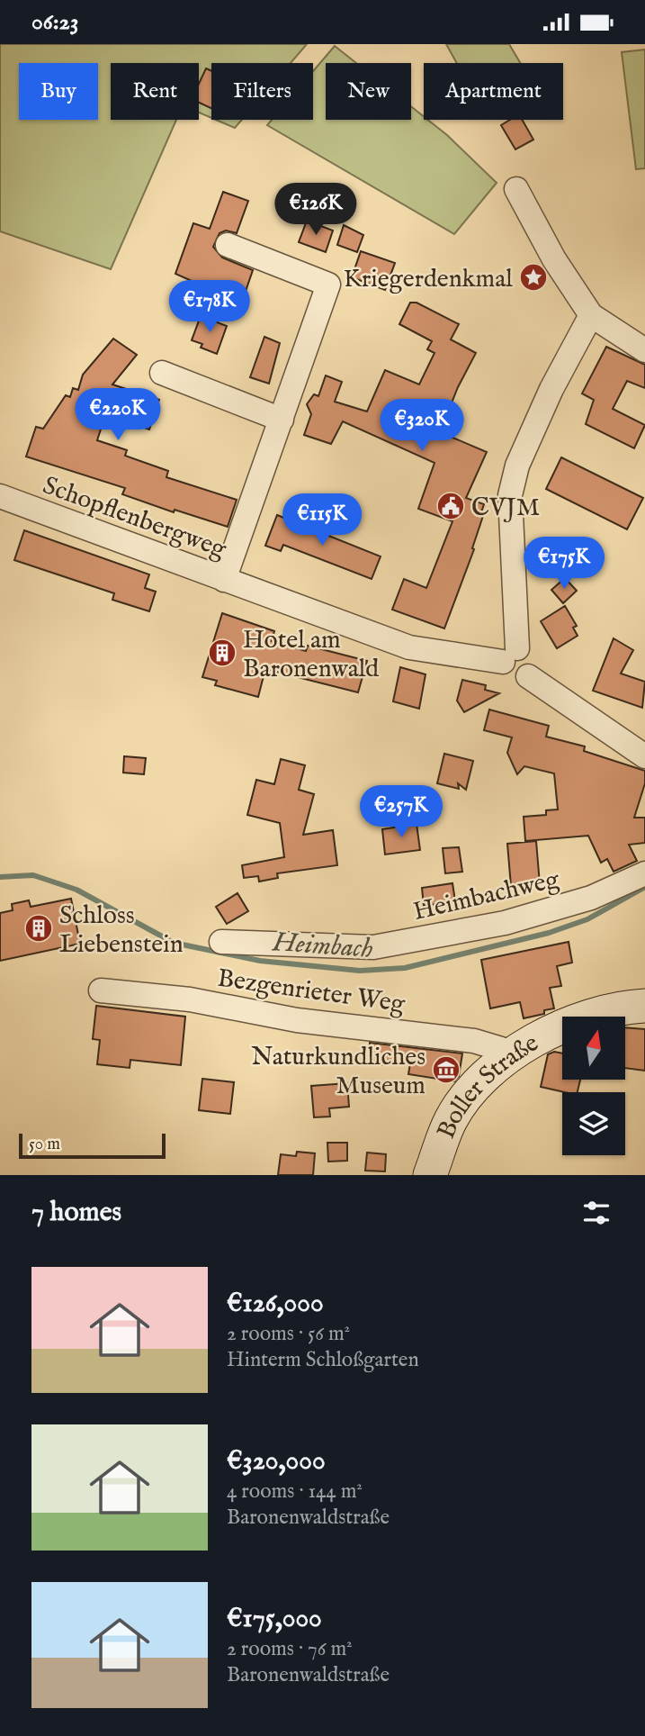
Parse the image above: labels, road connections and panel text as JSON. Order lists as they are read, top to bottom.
{
  "streets": {
    "main road": ["Boller Straße"],
    "street": ["Schopflenbergweg", "Heimbachweg", "Bezgenrieter Weg"]
  },
  "crossings": [
    ["Bezgenrieter Weg", "Boller Straße"]
  ],
  "water": ["Heimbach"],
  "places": {
    "place": ["Kriegerdenkmal"],
    "public building": ["CVJM"],
    "building": ["Hotel am Baronenwald", "Schloss Liebenstein"],
    "museum": ["Naturkundliches Museum"]
  },
  "scale_bar": "50 m",
  "north": "top",
  "page": {
    "status": "06:23",
    "chip": [
      "Buy",
      "Rent",
      "Filters",
      "New",
      "Apartment"
    ],
    "price": [
      "€126K",
      "€178K",
      "€220K",
      "€320K",
      "€115K",
      "€175K",
      "€257K"
    ],
    "scale": "50 m",
    "heading": "7 homes",
    "list": [
      {
        "name": "€126,000",
        "note": "2 rooms · 56 m² · Hinterm Schloßgarten"
      },
      {
        "name": "€320,000",
        "note": "4 rooms · 144 m² · Baronenwaldstraße"
      },
      {
        "name": "€175,000",
        "note": "2 rooms · 76 m² · Baronenwaldstraße"
      }
    ]
  }
}
